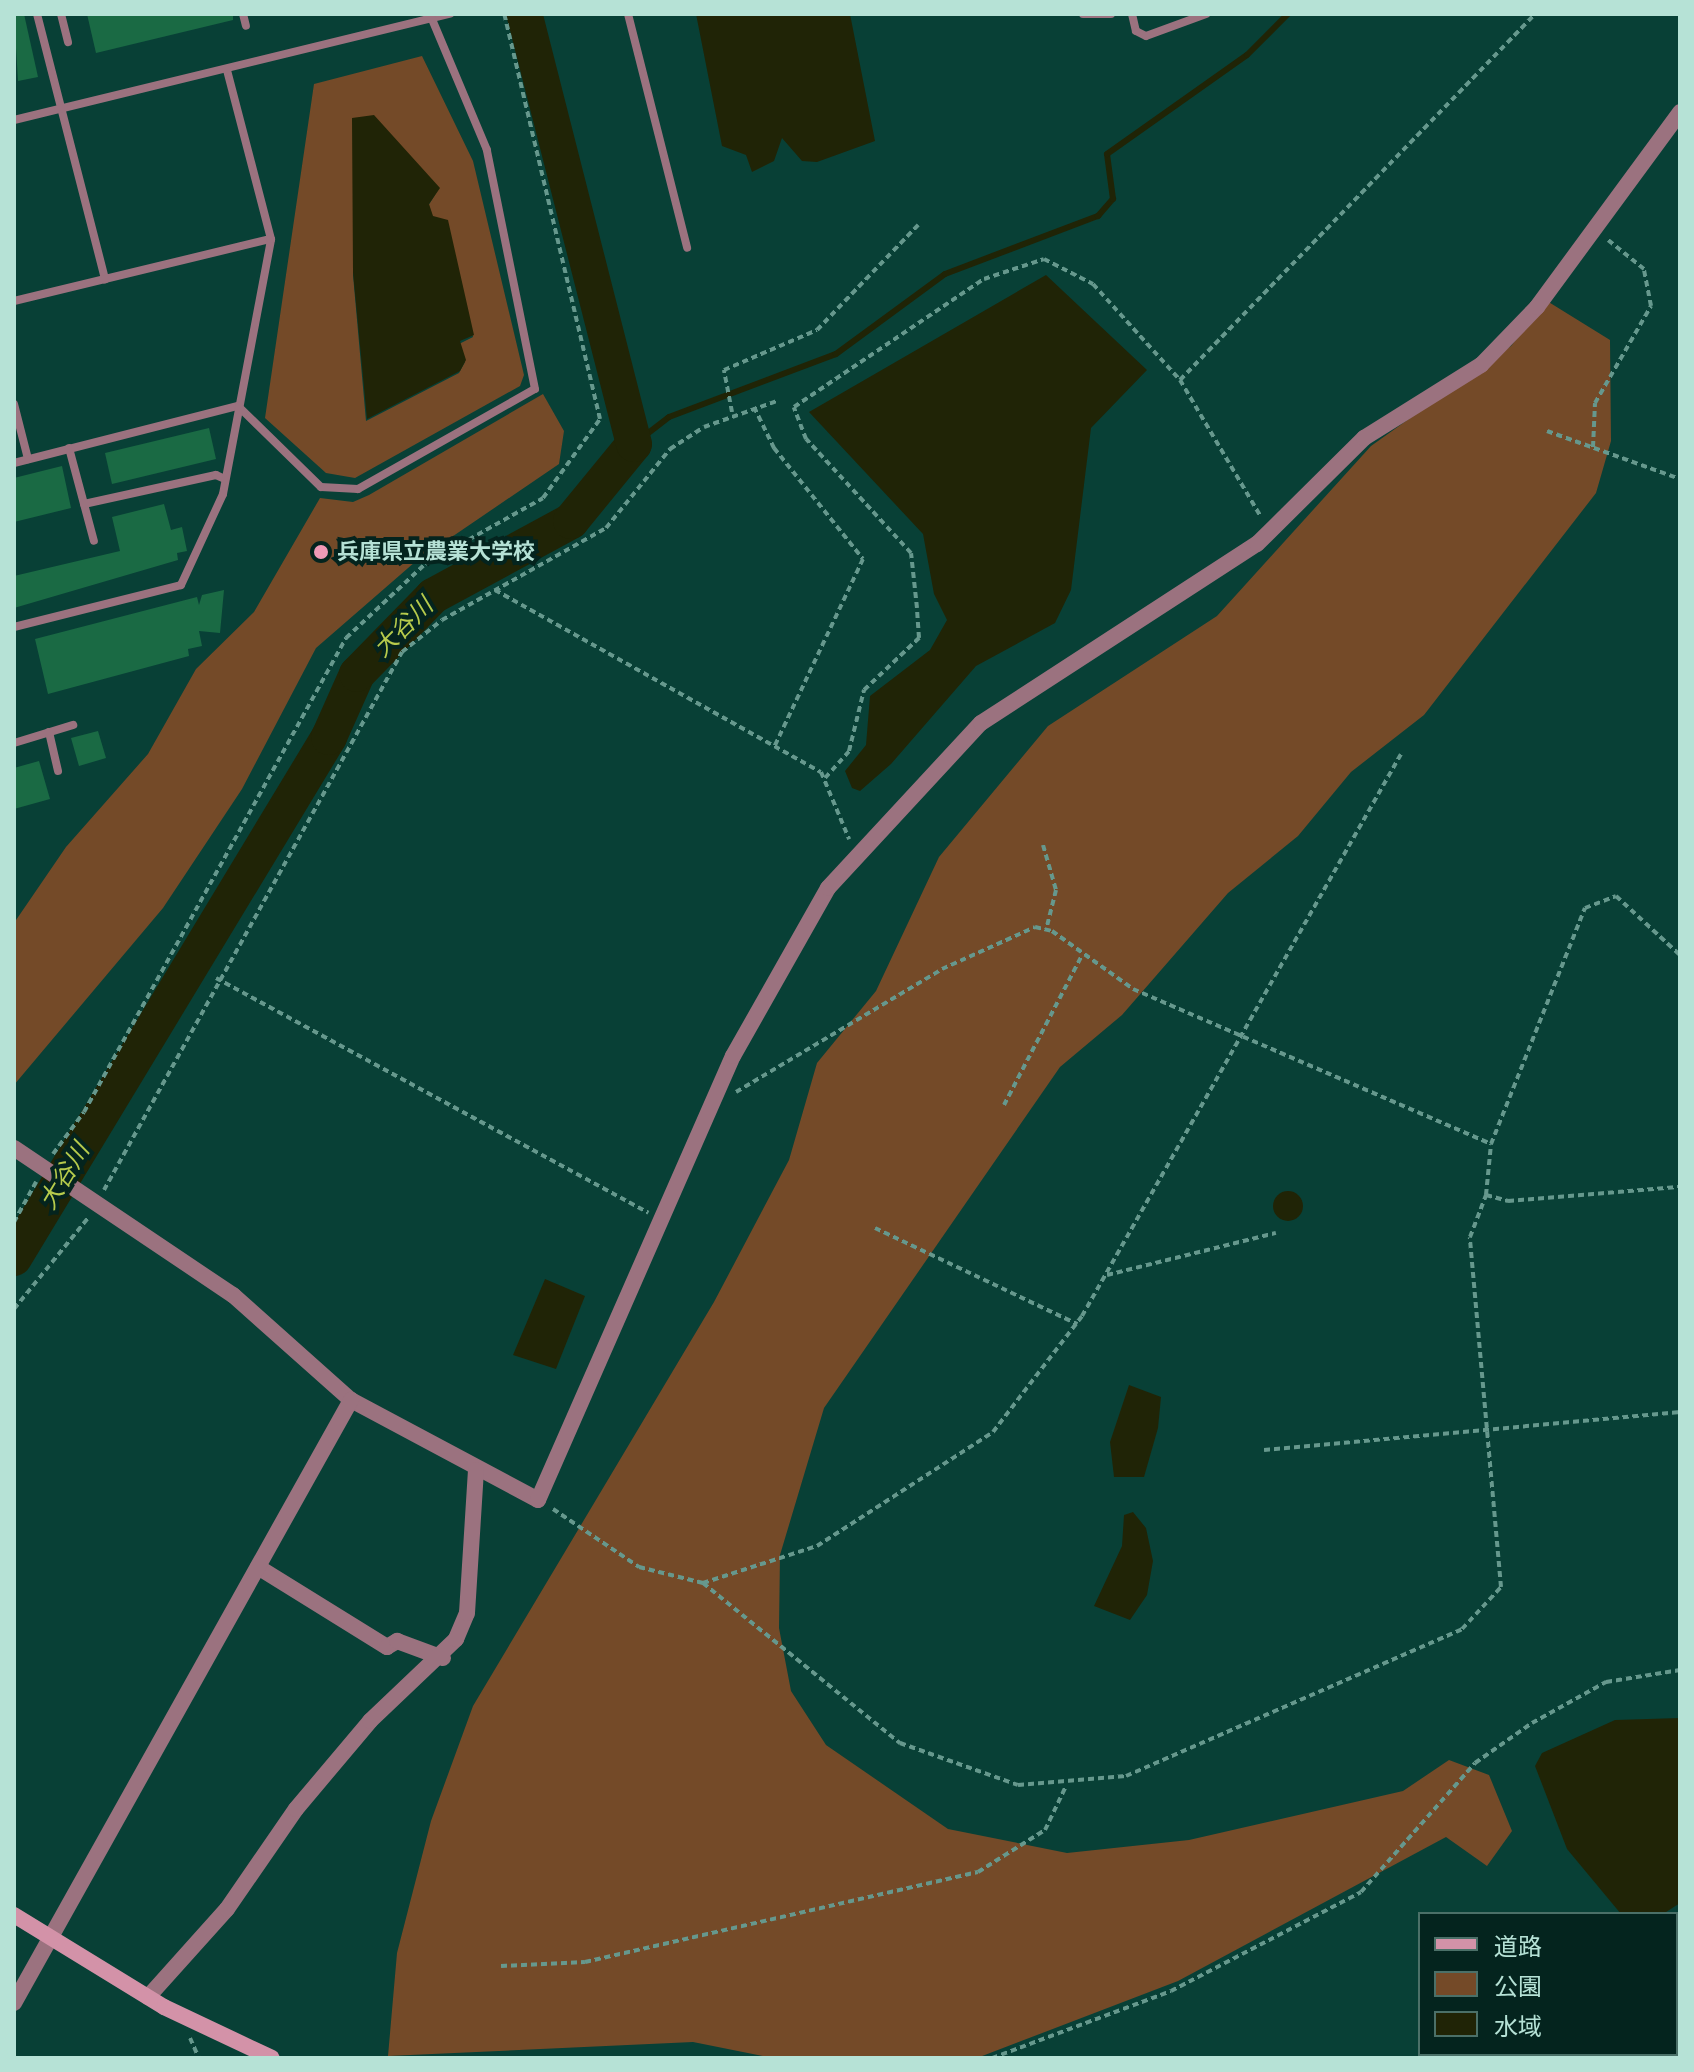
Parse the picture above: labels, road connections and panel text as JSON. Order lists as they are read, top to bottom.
{
  "water": ["大谷川"],
  "places": ["兵庫県立農業大学校"],
  "legend": ["道路", "公園", "水域"]
}
